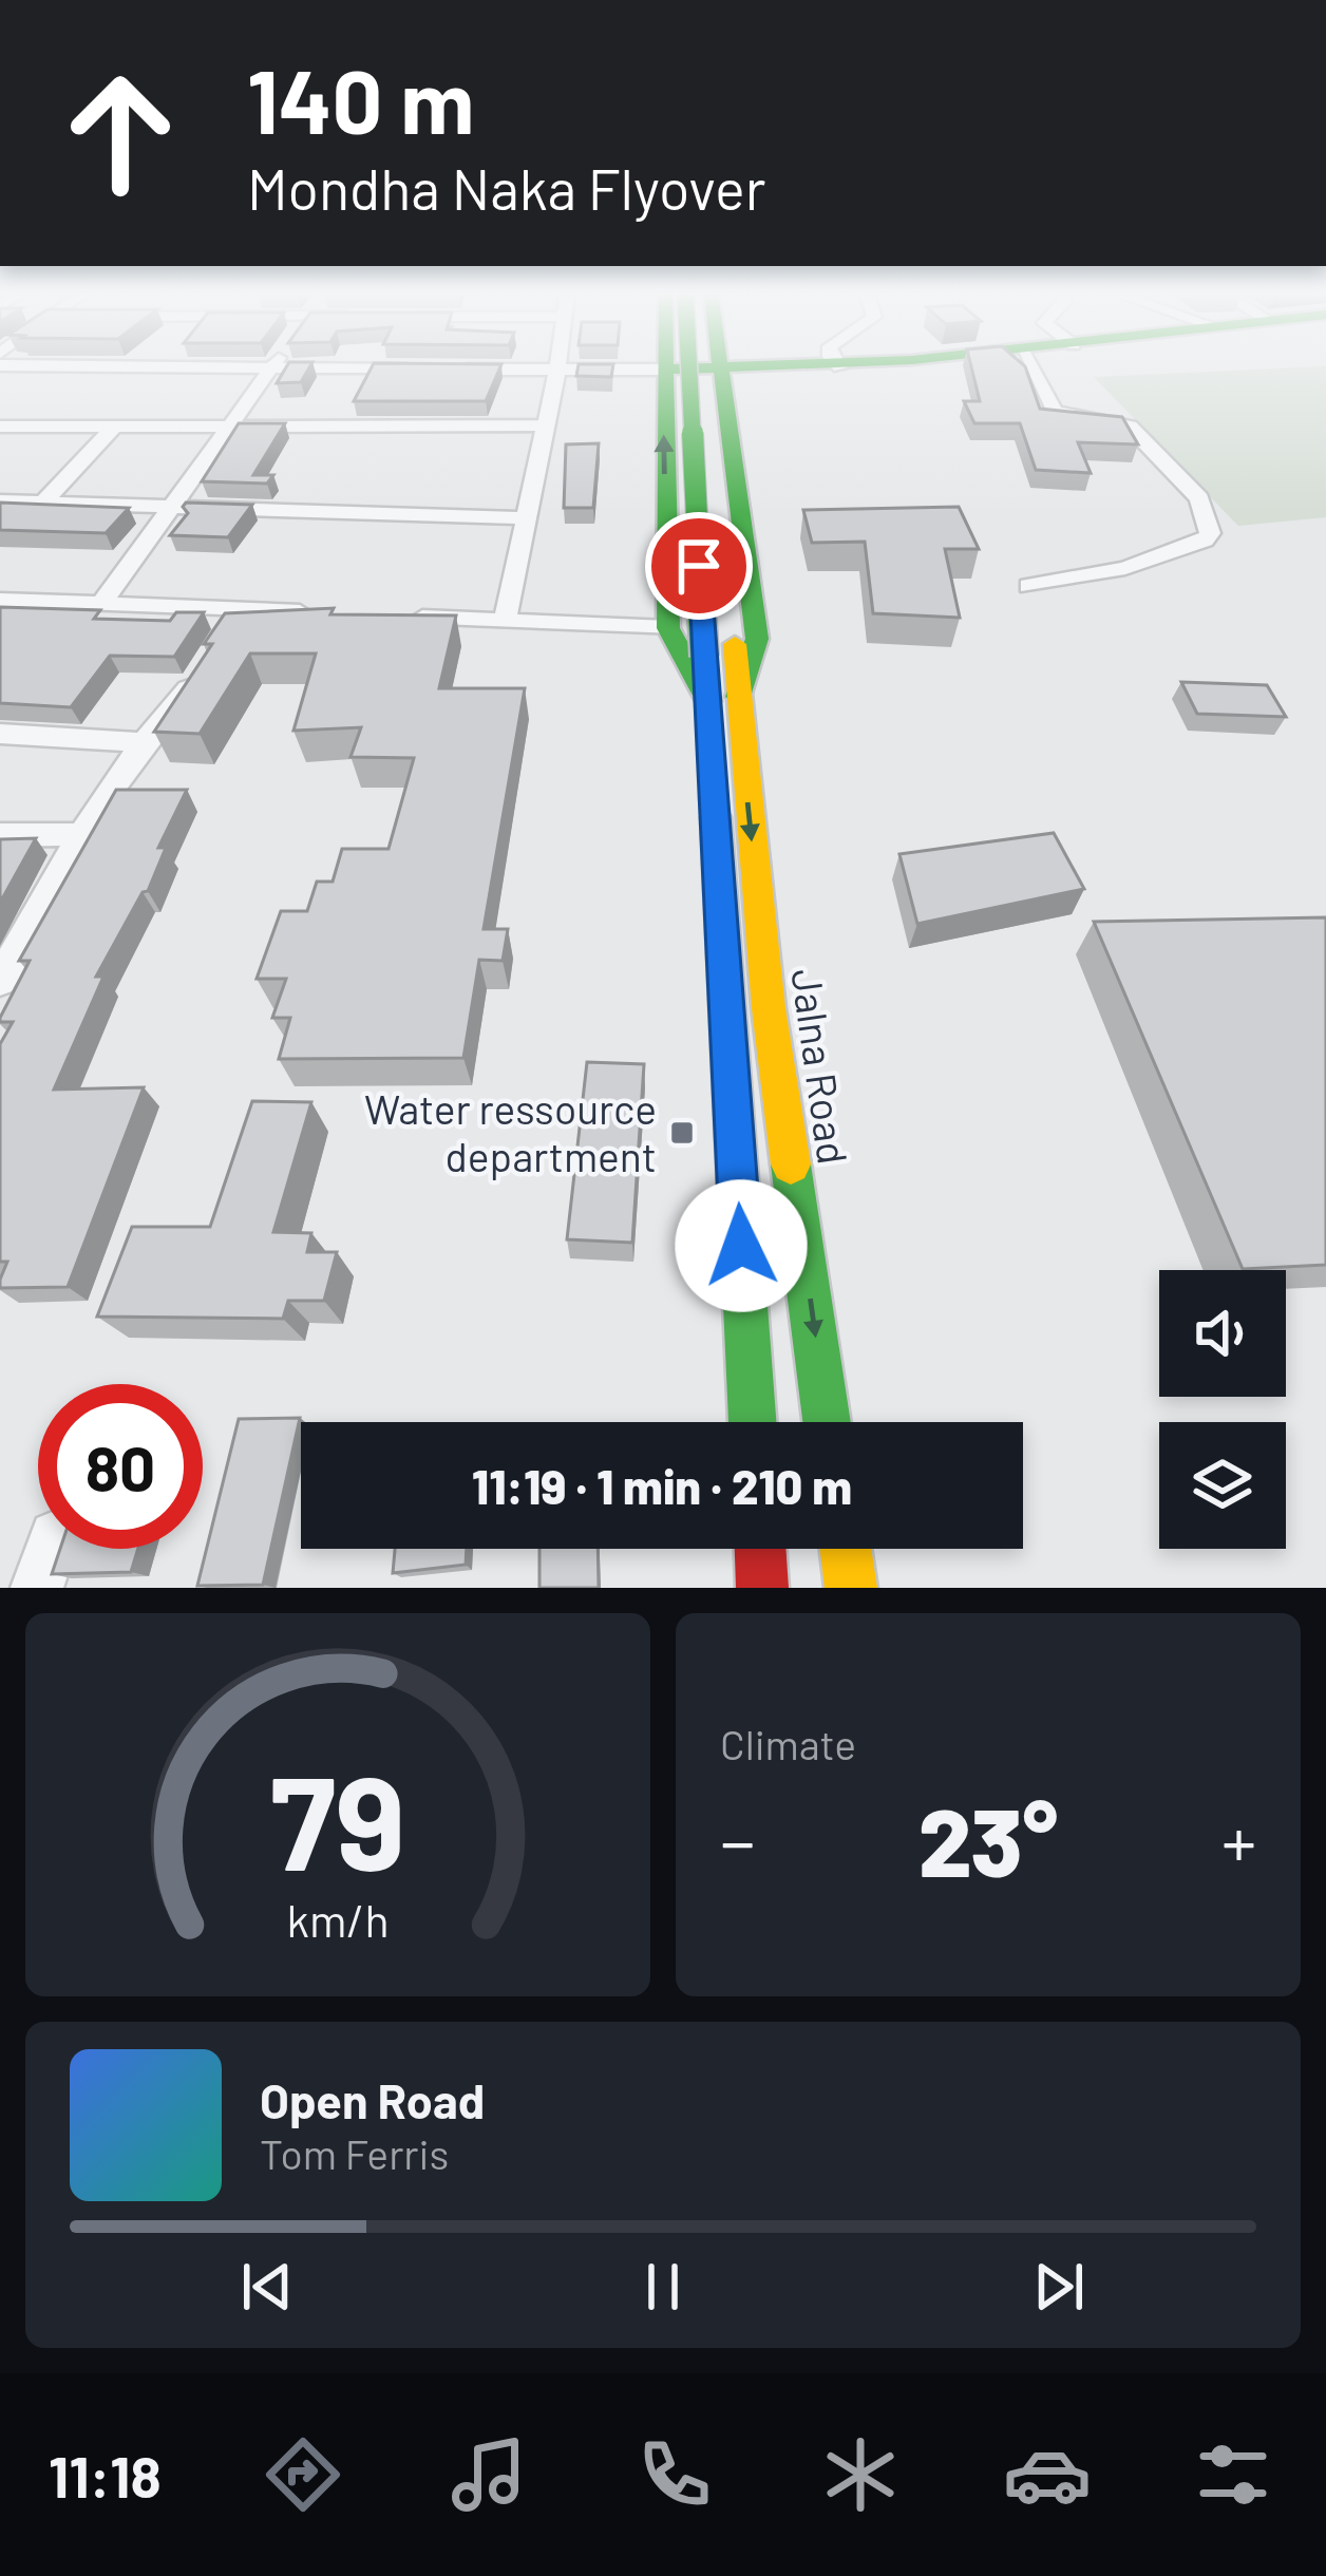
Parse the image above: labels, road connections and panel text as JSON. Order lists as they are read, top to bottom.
{
  "streets": {
    "main road": ["Jalna Road"]
  },
  "places": {
    "transit": ["Water ressource department"]
  },
  "page": {
    "turn": ["140 m", "Mondha Naka Flyover"],
    "limit": "80",
    "trip": "11:19 · 1 min · 210 m",
    "tile": "Climate",
    "heat": ["−", "23°", "+"],
    "song": ["Open Road", "Tom Ferris"],
    "tabs": "11:18",
    "gauge": ["79", "km/h"]
  }
}
